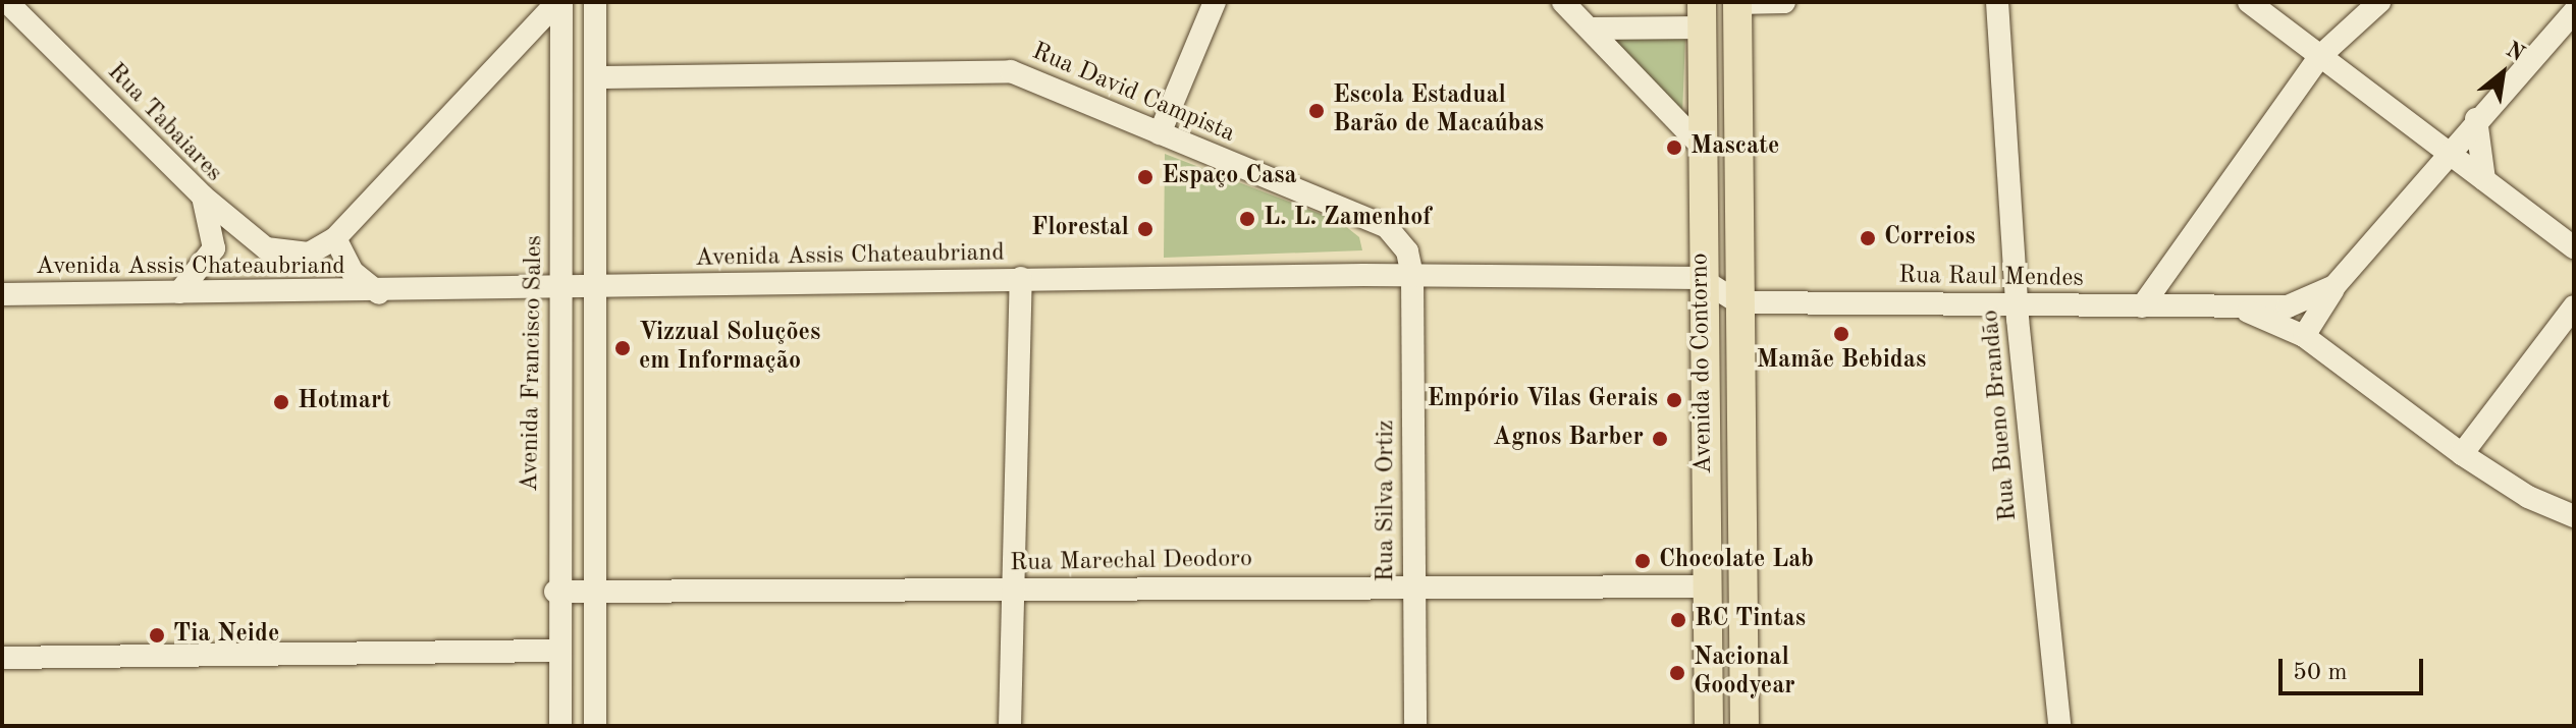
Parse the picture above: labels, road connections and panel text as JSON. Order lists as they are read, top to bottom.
{
  "streets": {
    "main road": ["Avenida do Contorno"],
    "street": [
      "Rua David Campista",
      "Rua Tabaiares",
      "Avenida Assis Chateaubriand",
      "Rua Raul Mendes",
      "Avenida Francisco Sales",
      "Rua Bueno Brandão",
      "Rua Silva Ortiz",
      "Rua Marechal Deodoro"
    ]
  },
  "crossings": [
    ["Rua David Campista", "Avenida Assis Chateaubriand"],
    ["Rua David Campista", "Rua Silva Ortiz"],
    ["Rua Tabaiares", "Avenida Assis Chateaubriand"],
    ["Avenida Assis Chateaubriand", "Avenida Francisco Sales"],
    ["Avenida Assis Chateaubriand", "Avenida do Contorno"],
    ["Avenida Assis Chateaubriand", "Rua Silva Ortiz"],
    ["Rua Raul Mendes", "Avenida do Contorno"],
    ["Rua Raul Mendes", "Rua Bueno Brandão"],
    ["Avenida Francisco Sales", "Rua Marechal Deodoro"],
    ["Avenida do Contorno", "Rua Marechal Deodoro"],
    ["Rua Silva Ortiz", "Rua Marechal Deodoro"]
  ],
  "places": [
    "Escola Estadual Barão de Macaúbas",
    "Mascate",
    "Espaço Casa",
    "L. L. Zamenhof",
    "Florestal",
    "Correios",
    "Mamãe Bebidas",
    "Vizzual Soluções em Informação",
    "Empório Vilas Gerais",
    "Hotmart",
    "Agnos Barber",
    "Chocolate Lab",
    "RC Tintas",
    "Tia Neide",
    "Nacional Goodyear"
  ],
  "scale_bar": "50 m",
  "north": "top right"
}
